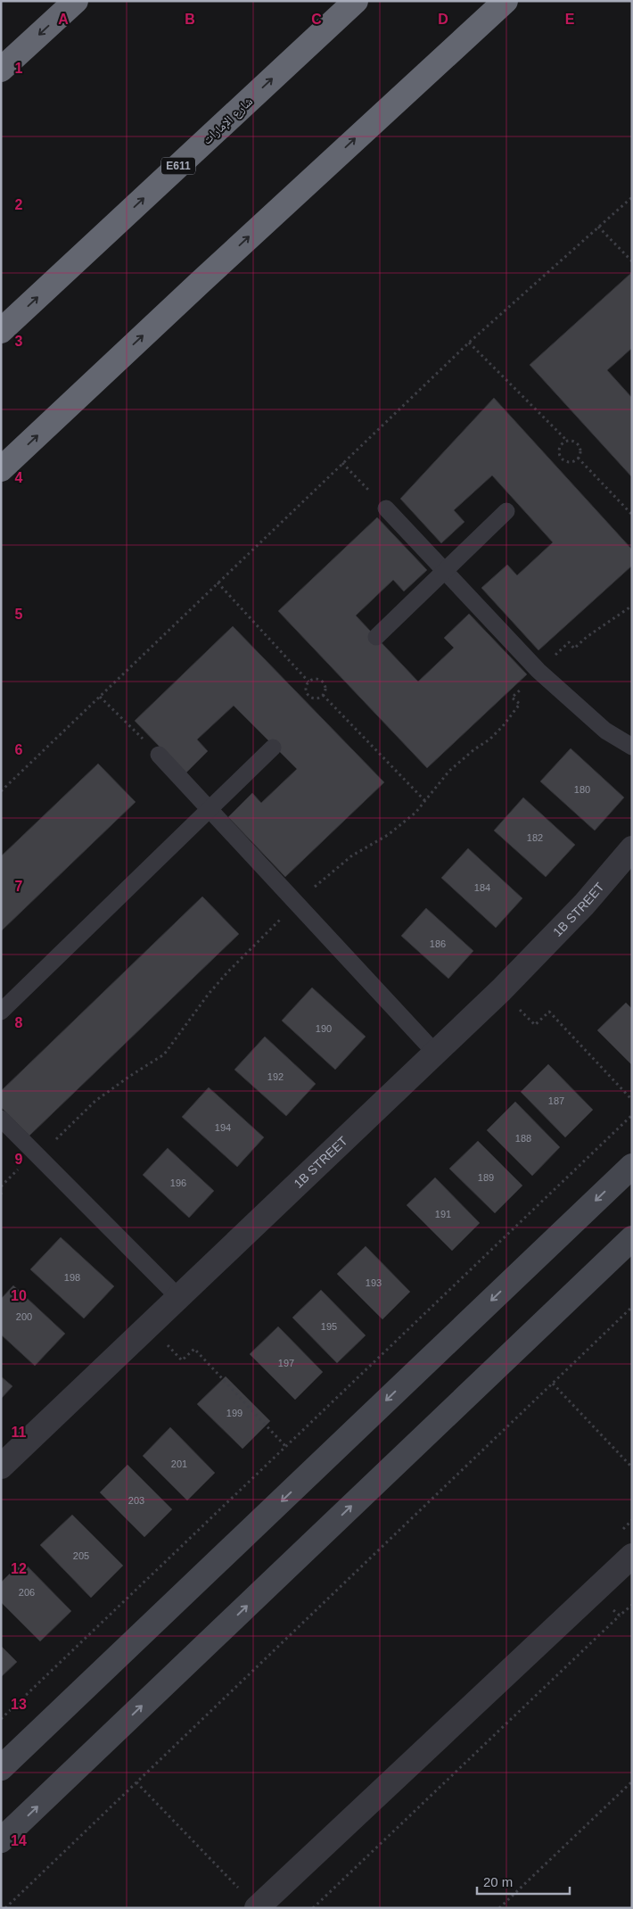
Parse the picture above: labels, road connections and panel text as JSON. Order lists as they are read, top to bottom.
{
  "streets": {
    "highway": ["شارع الإمارات", "E611"],
    "street": ["1B STREET"]
  },
  "house_numbers": [
    "180",
    "182",
    "184",
    "186",
    "190",
    "192",
    "187",
    "194",
    "188",
    "189",
    "196",
    "191",
    "198",
    "193",
    "200",
    "195",
    "197",
    "199",
    "201",
    "203",
    "205",
    "206"
  ],
  "scale_bar": "20 m",
  "grid": {
    "columns": [
      "A",
      "B",
      "C",
      "D",
      "E"
    ],
    "rows": [
      "1",
      "2",
      "3",
      "4",
      "5",
      "6",
      "7",
      "8",
      "9",
      "10",
      "11",
      "12",
      "13",
      "14"
    ]
  }
}
